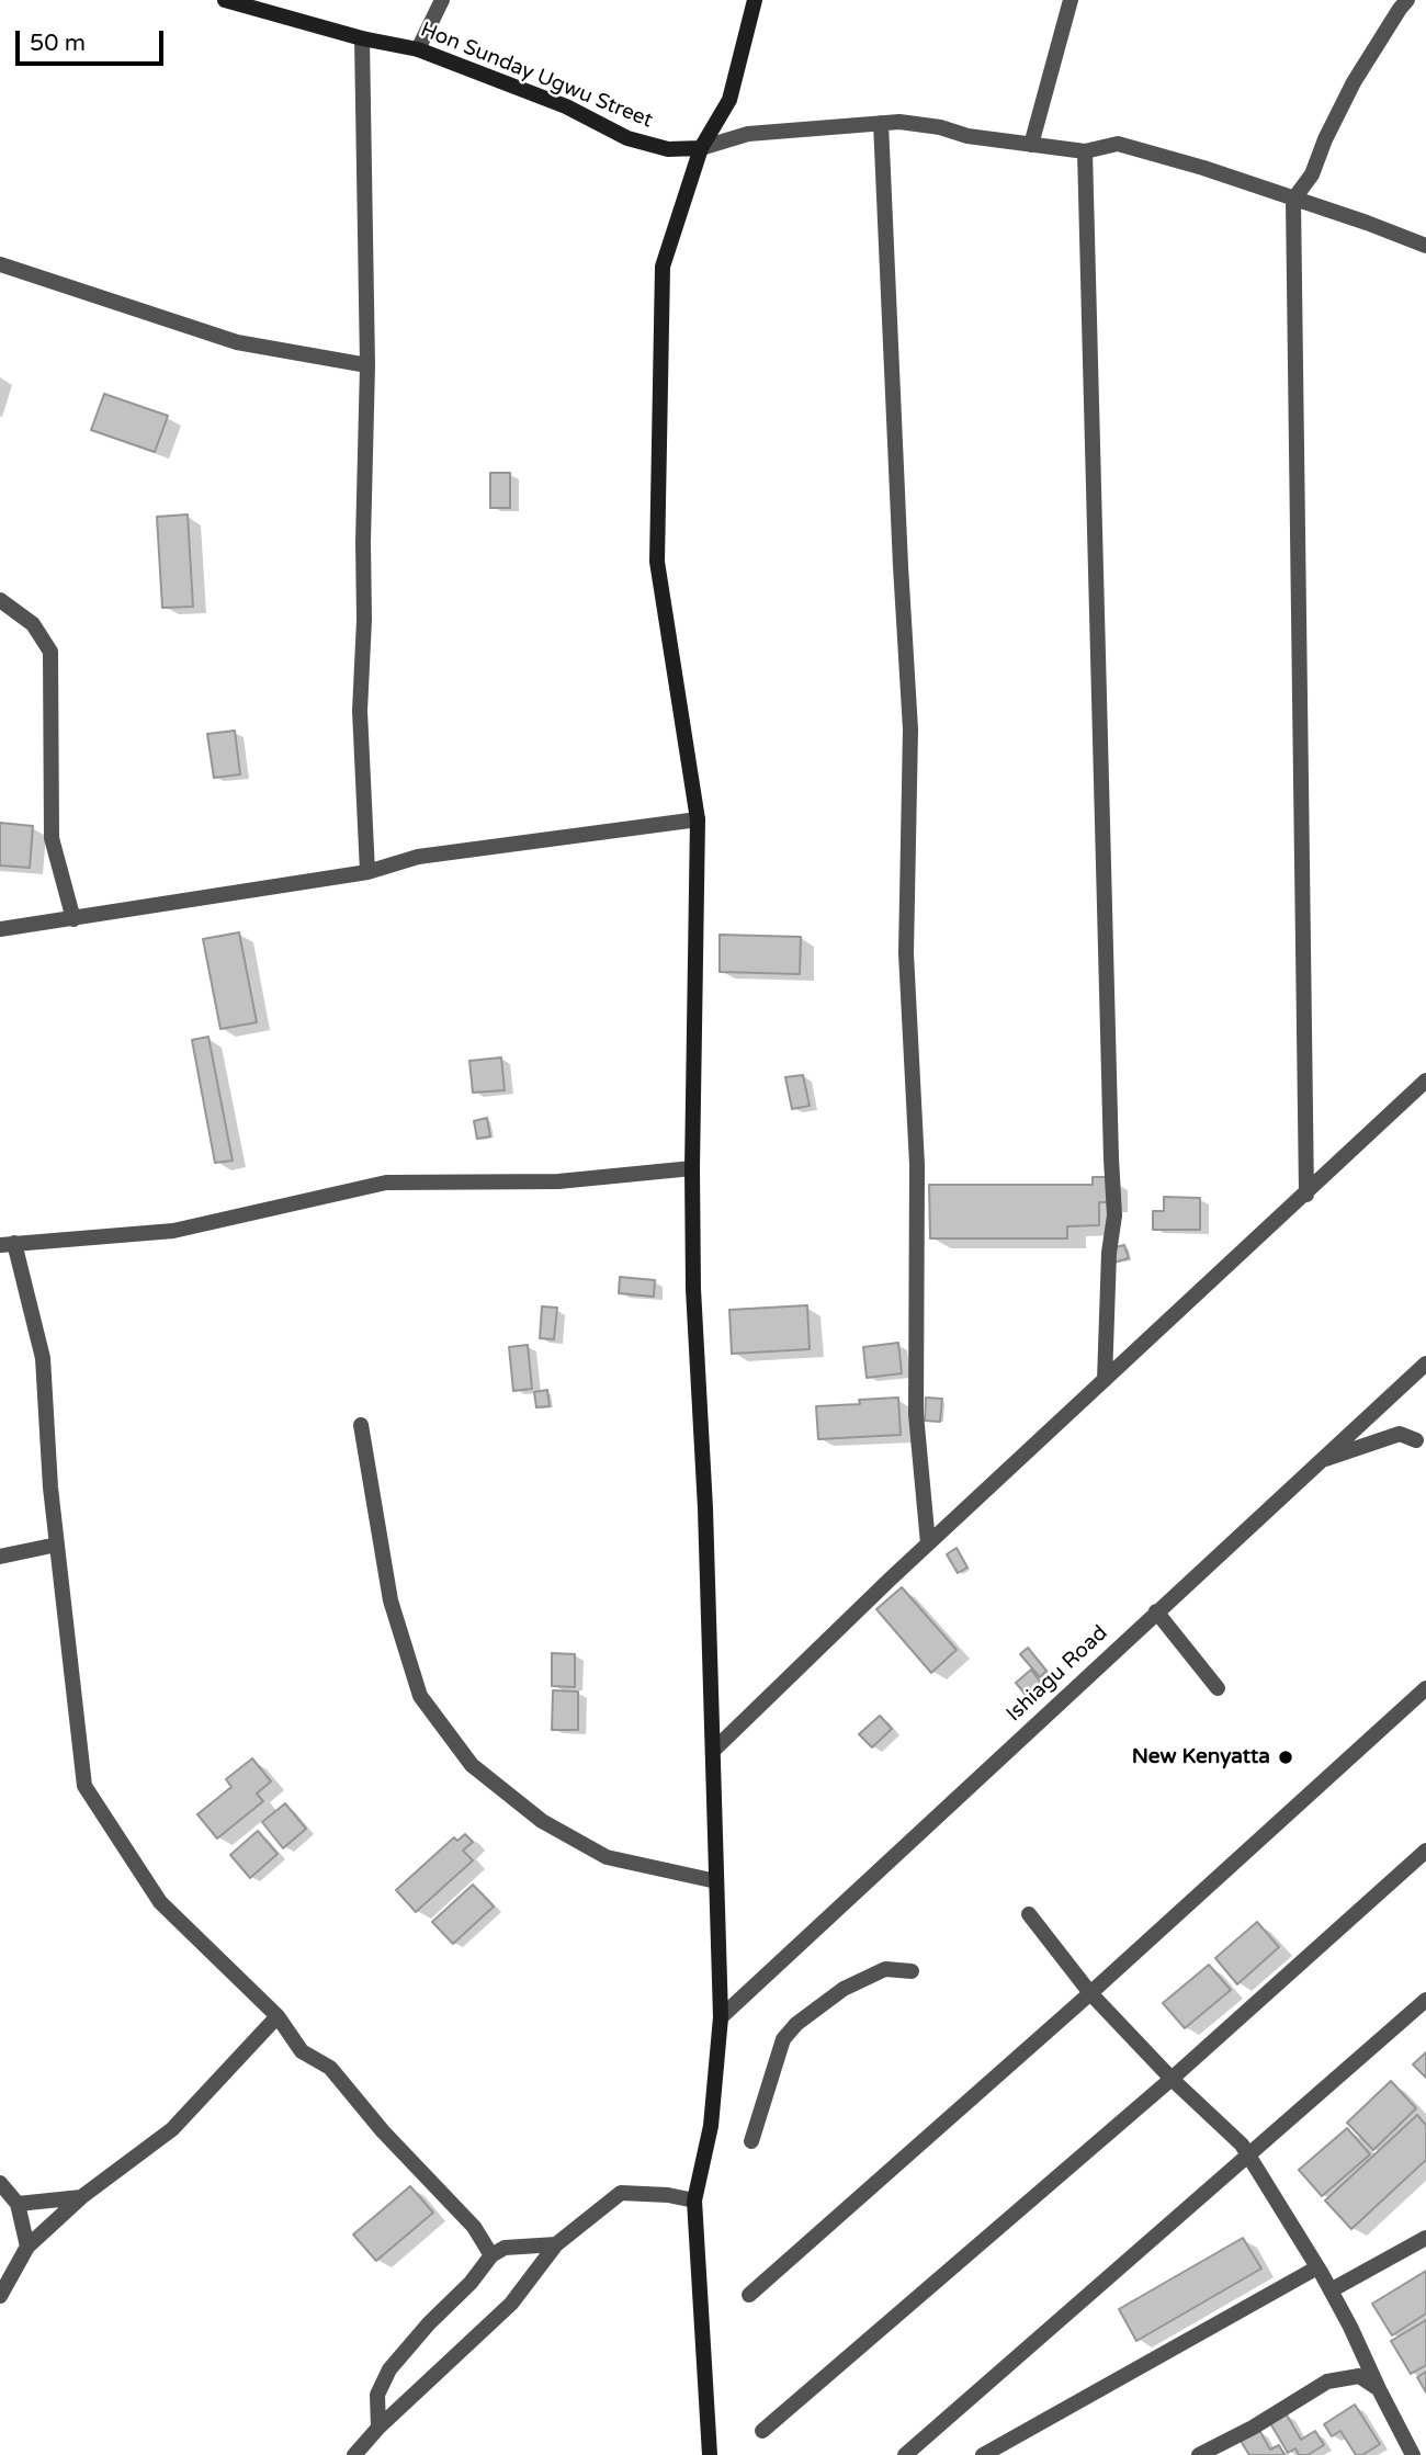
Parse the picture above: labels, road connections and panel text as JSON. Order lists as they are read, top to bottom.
{
  "streets": {
    "street": ["Hon Sunday Ugwu Street", "Ishiagu Road"]
  },
  "places": ["New Kenyatta"],
  "scale_bar": "50 m"
}
